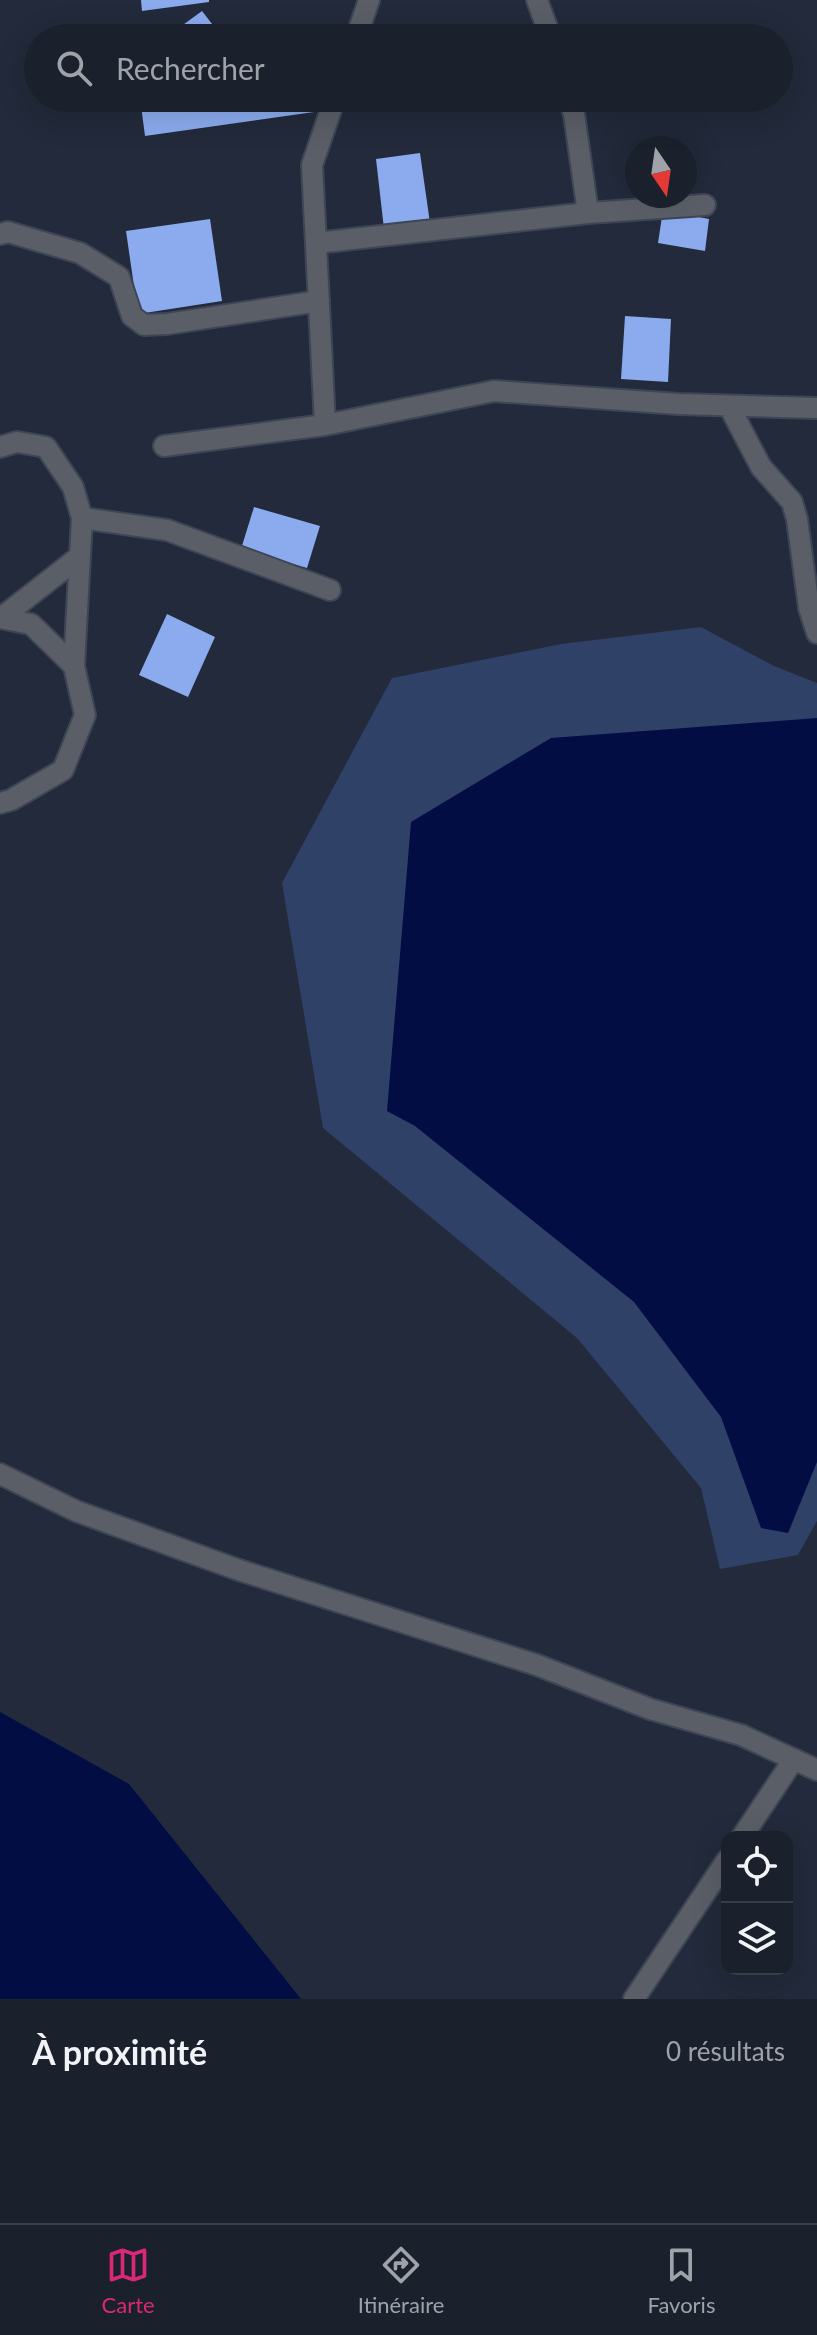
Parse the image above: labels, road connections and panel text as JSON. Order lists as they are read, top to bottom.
{
  "north": "bottom",
  "page": {
    "search": "Rechercher",
    "heading": ["À proximité", "0 résultats"],
    "nav": ["Carte", "Itinéraire", "Favoris"]
  }
}
